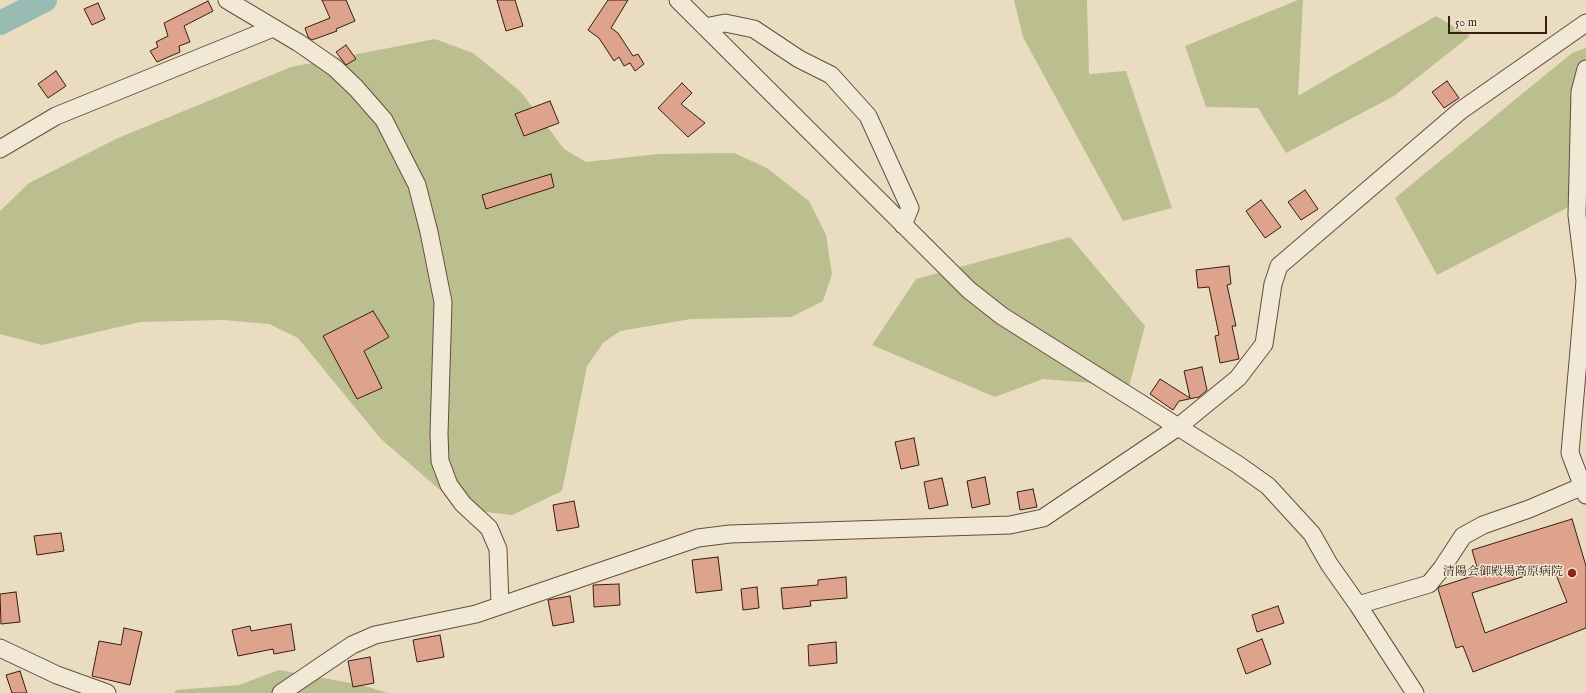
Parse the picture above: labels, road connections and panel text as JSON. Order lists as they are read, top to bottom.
{
  "places": ["清陽会御殿場高原病院"],
  "scale_bar": "50 m"
}
